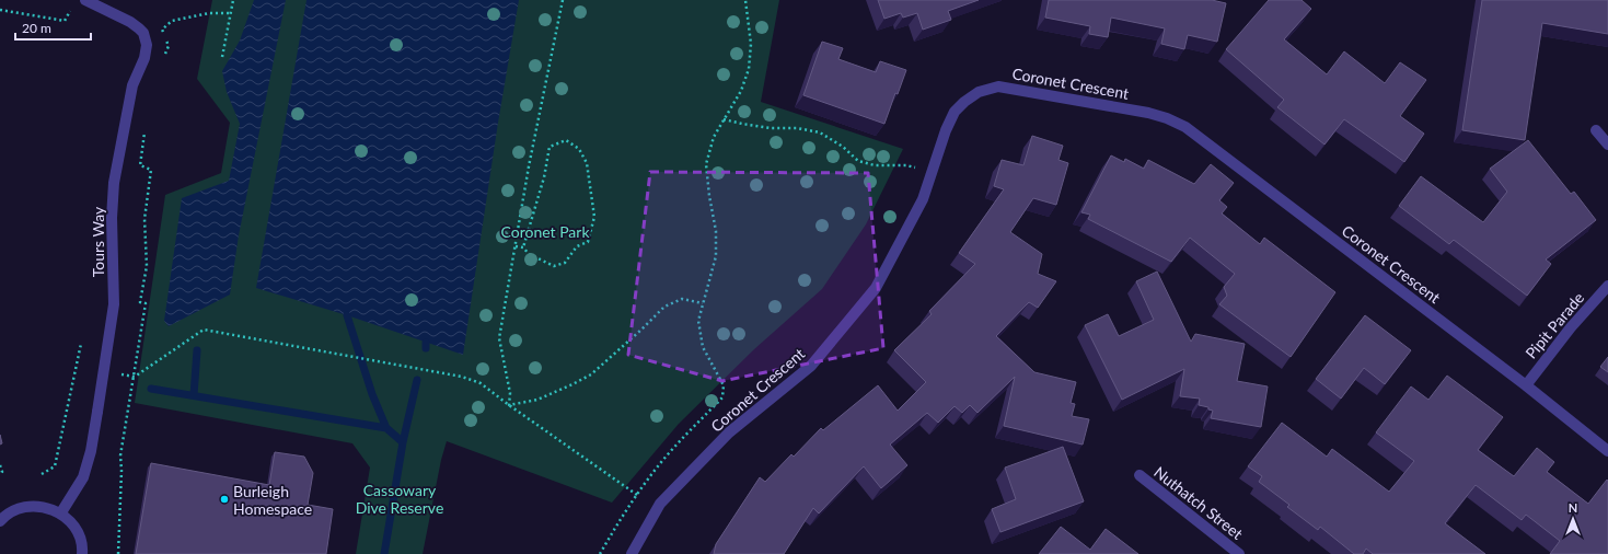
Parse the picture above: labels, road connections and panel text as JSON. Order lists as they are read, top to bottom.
{
  "streets": {
    "street": [
      "Coronet Crescent",
      "Tours Way",
      "Pipit Parade",
      "Nuthatch Street"
    ]
  },
  "crossings": [
    ["Coronet Crescent", "Pipit Parade"]
  ],
  "parks": ["Coronet Park", "Cassowary Dive Reserve"],
  "places": ["Burleigh Homespace"],
  "scale_bar": "20 m",
  "north": "top"
}
